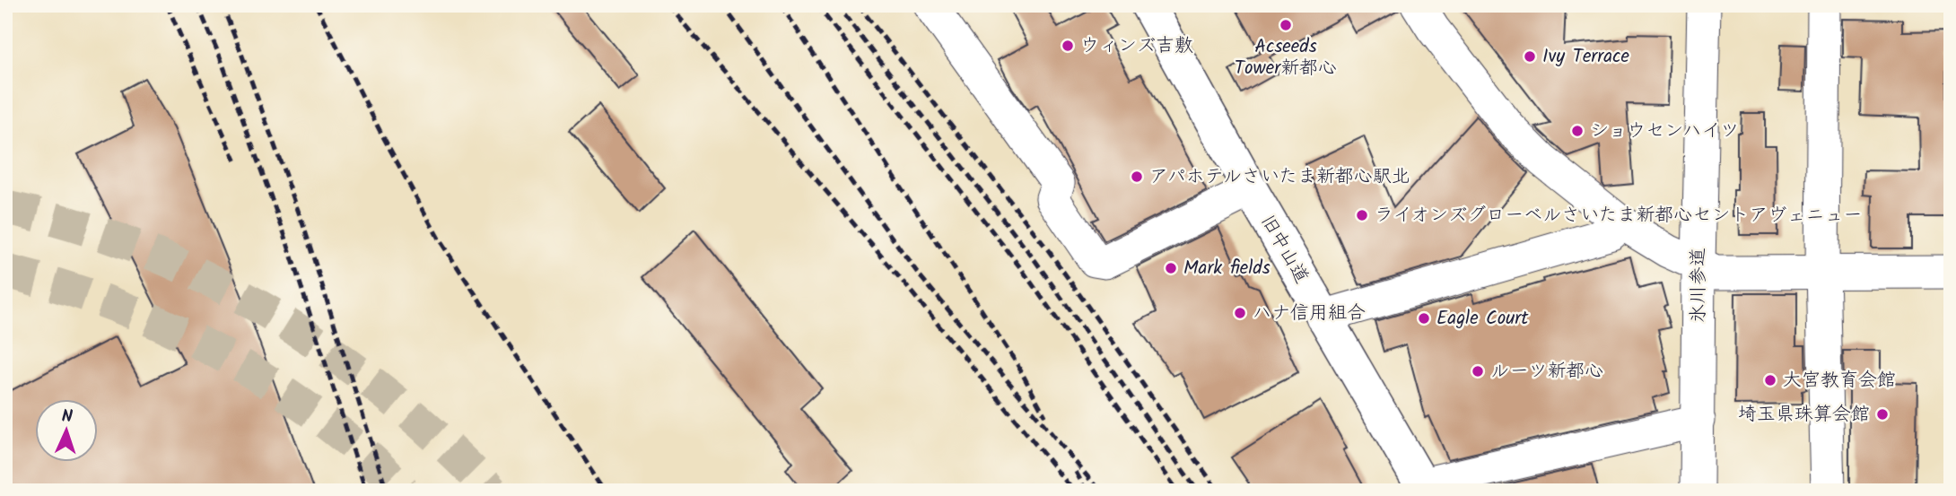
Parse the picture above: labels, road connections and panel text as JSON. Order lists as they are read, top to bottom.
{
  "streets": {
    "main road": ["旧中山道"],
    "street": ["氷川参道"]
  },
  "places": [
    "Acseeds Tower新都心",
    "ウィンズ吉敷",
    "Ivy Terrace",
    "ショウセンハイツ",
    "アパホテルさいたま新都心駅北",
    "ライオンズグローベルさいたま新都心セントアヴェニュー",
    "Mark fields",
    "ハナ信用組合",
    "Eagle Court",
    "ルーツ新都心",
    "大宮教育会館",
    "埼玉県珠算会館"
  ],
  "north": "top"
}
